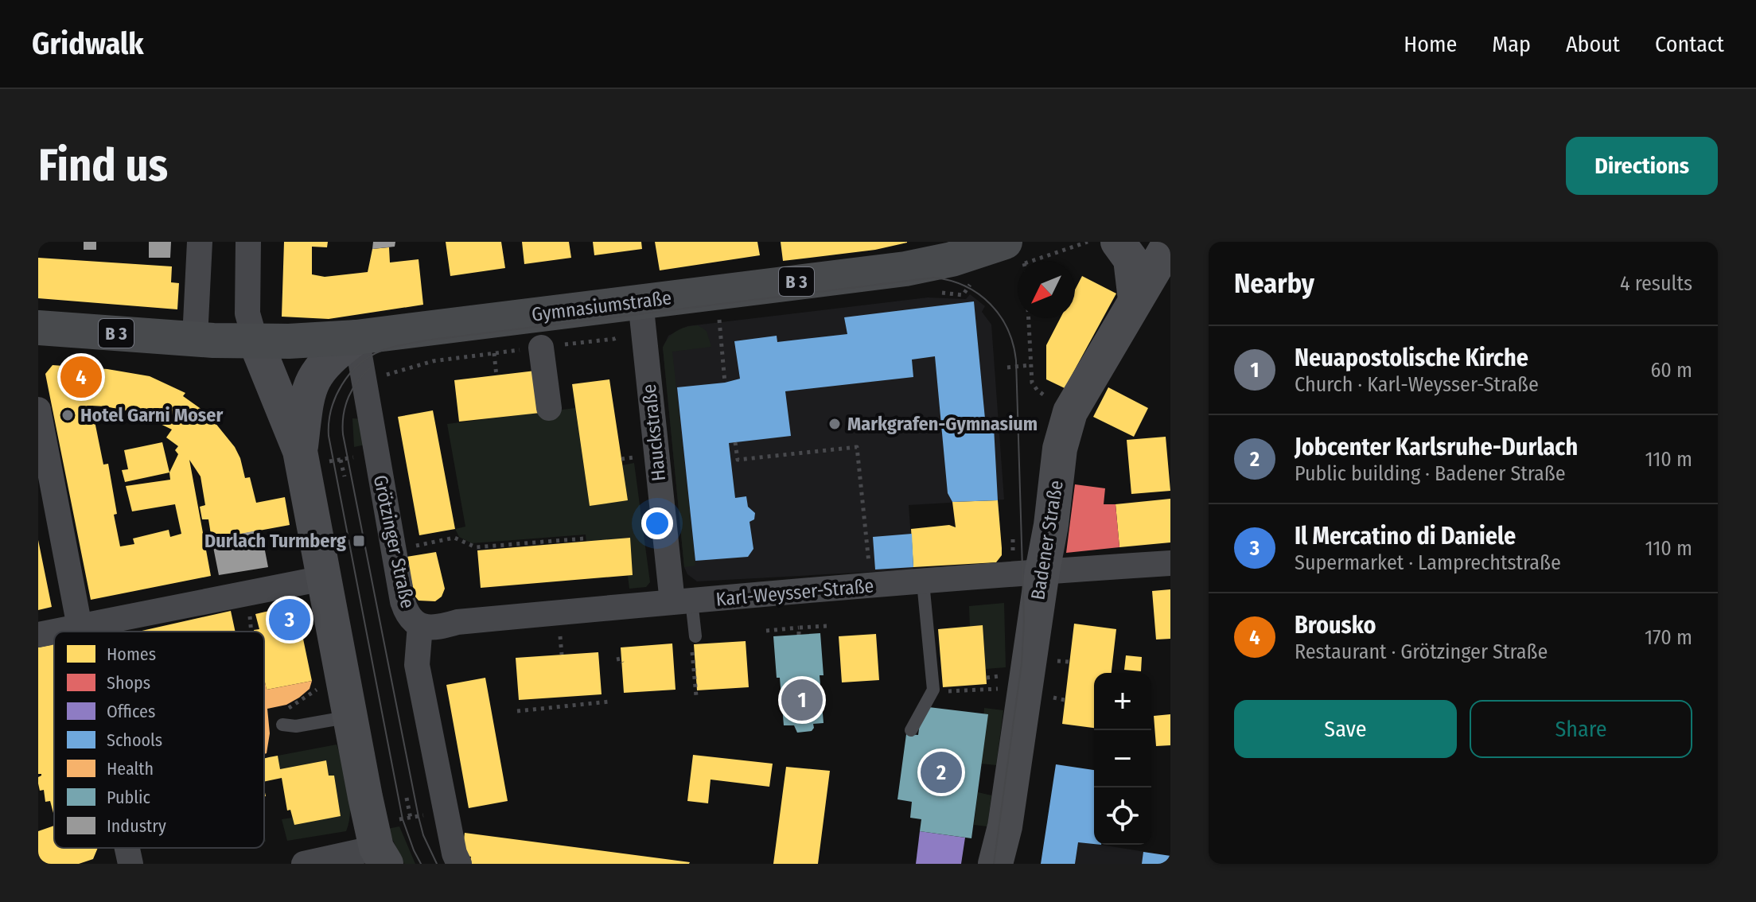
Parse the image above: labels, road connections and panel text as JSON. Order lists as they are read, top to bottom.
{
  "streets": {
    "main road": ["B 3", "Gymnasiumstraße", "Badener Straße"],
    "street": ["Hauckstraße", "Grötzinger Straße", "Karl-Weysser-Straße"]
  },
  "crossings": [
    ["B 3", "Gymnasiumstraße"],
    ["Gymnasiumstraße", "Hauckstraße"],
    ["Gymnasiumstraße", "Grötzinger Straße"],
    ["Hauckstraße", "Karl-Weysser-Straße"],
    ["Badener Straße", "Karl-Weysser-Straße"],
    ["Grötzinger Straße", "Karl-Weysser-Straße"]
  ],
  "places": {
    "other": ["Hotel Garni Moser", "Markgrafen-Gymnasium"],
    "transit": ["Durlach Turmberg"]
  },
  "legend": [
    "Homes",
    "Shops",
    "Offices",
    "Schools",
    "Health",
    "Public",
    "Industry"
  ],
  "north": "bottom left",
  "page": {
    "header": "Gridwalk",
    "nav": [
      "Home",
      "Map",
      "About",
      "Contact"
    ],
    "buttons": [
      "Directions",
      ["Save", "Share"]
    ],
    "title": "Find us",
    "heading": ["Nearby", "4 results"],
    "list": [
      {
        "mark": "1",
        "name": "Neuapostolische Kirche",
        "note": "Church · Karl-Weysser-Straße",
        "value": "60 m"
      },
      {
        "mark": "2",
        "name": "Jobcenter Karlsruhe-Durlach",
        "note": "Public building · Badener Straße",
        "value": "110 m"
      },
      {
        "mark": "3",
        "name": "Il Mercatino di Daniele",
        "note": "Supermarket · Lamprechtstraße",
        "value": "110 m"
      },
      {
        "mark": "4",
        "name": "Brousko",
        "note": "Restaurant · Grötzinger Straße",
        "value": "170 m"
      }
    ],
    "pins": [
      "4",
      "3",
      "1",
      "2"
    ],
    "map_buttons": ["+", "−"]
  }
}
